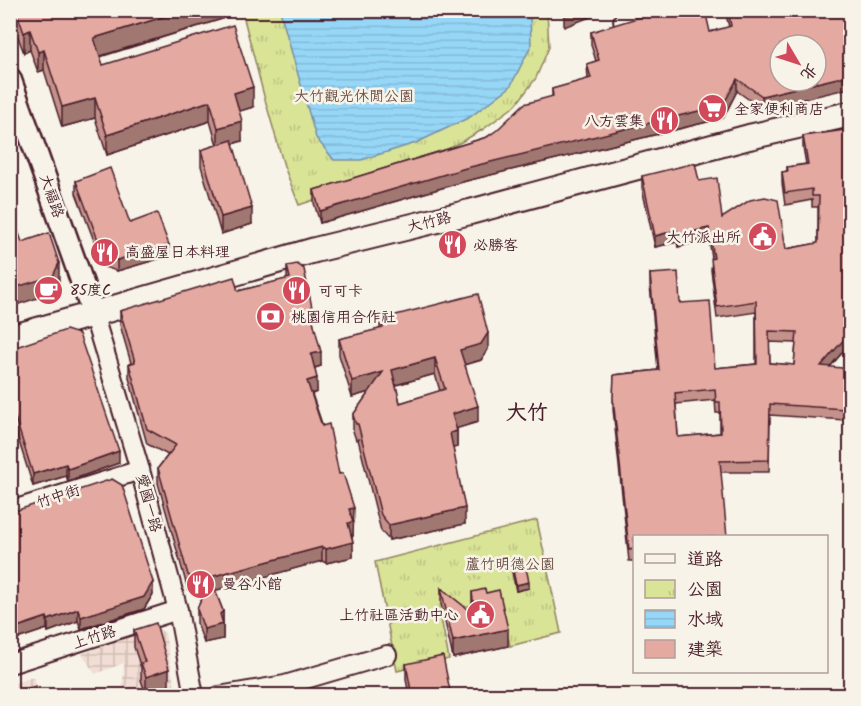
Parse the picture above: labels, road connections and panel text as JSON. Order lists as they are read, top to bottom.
{
  "streets": {
    "main road": ["大竹路"],
    "street": [
      "大福路",
      "竹中街",
      "愛國一路",
      "上竹路"
    ]
  },
  "crossings": [
    ["大福路", "大竹路"],
    ["大福路", "愛國一路"],
    ["大竹路", "愛國一路"],
    ["竹中街", "愛國一路"],
    ["愛國一路", "上竹路"]
  ],
  "districts": ["大竹"],
  "parks": ["大竹觀光休閒公園", "蘆竹明德公園"],
  "places": {
    "supermarket": ["全家便利商店"],
    "restaurant": [
      "八方雲集",
      "必勝客",
      "高盛屋日本料理",
      "可可卡",
      "曼谷小館"
    ],
    "public building": ["大竹派出所", "上竹社區活動中心"],
    "cafe": ["85度C"],
    "bank": ["桃園信用合作社"]
  },
  "legend": [
    "道路",
    "公園",
    "水域",
    "建築"
  ],
  "north": "bottom right"
}
